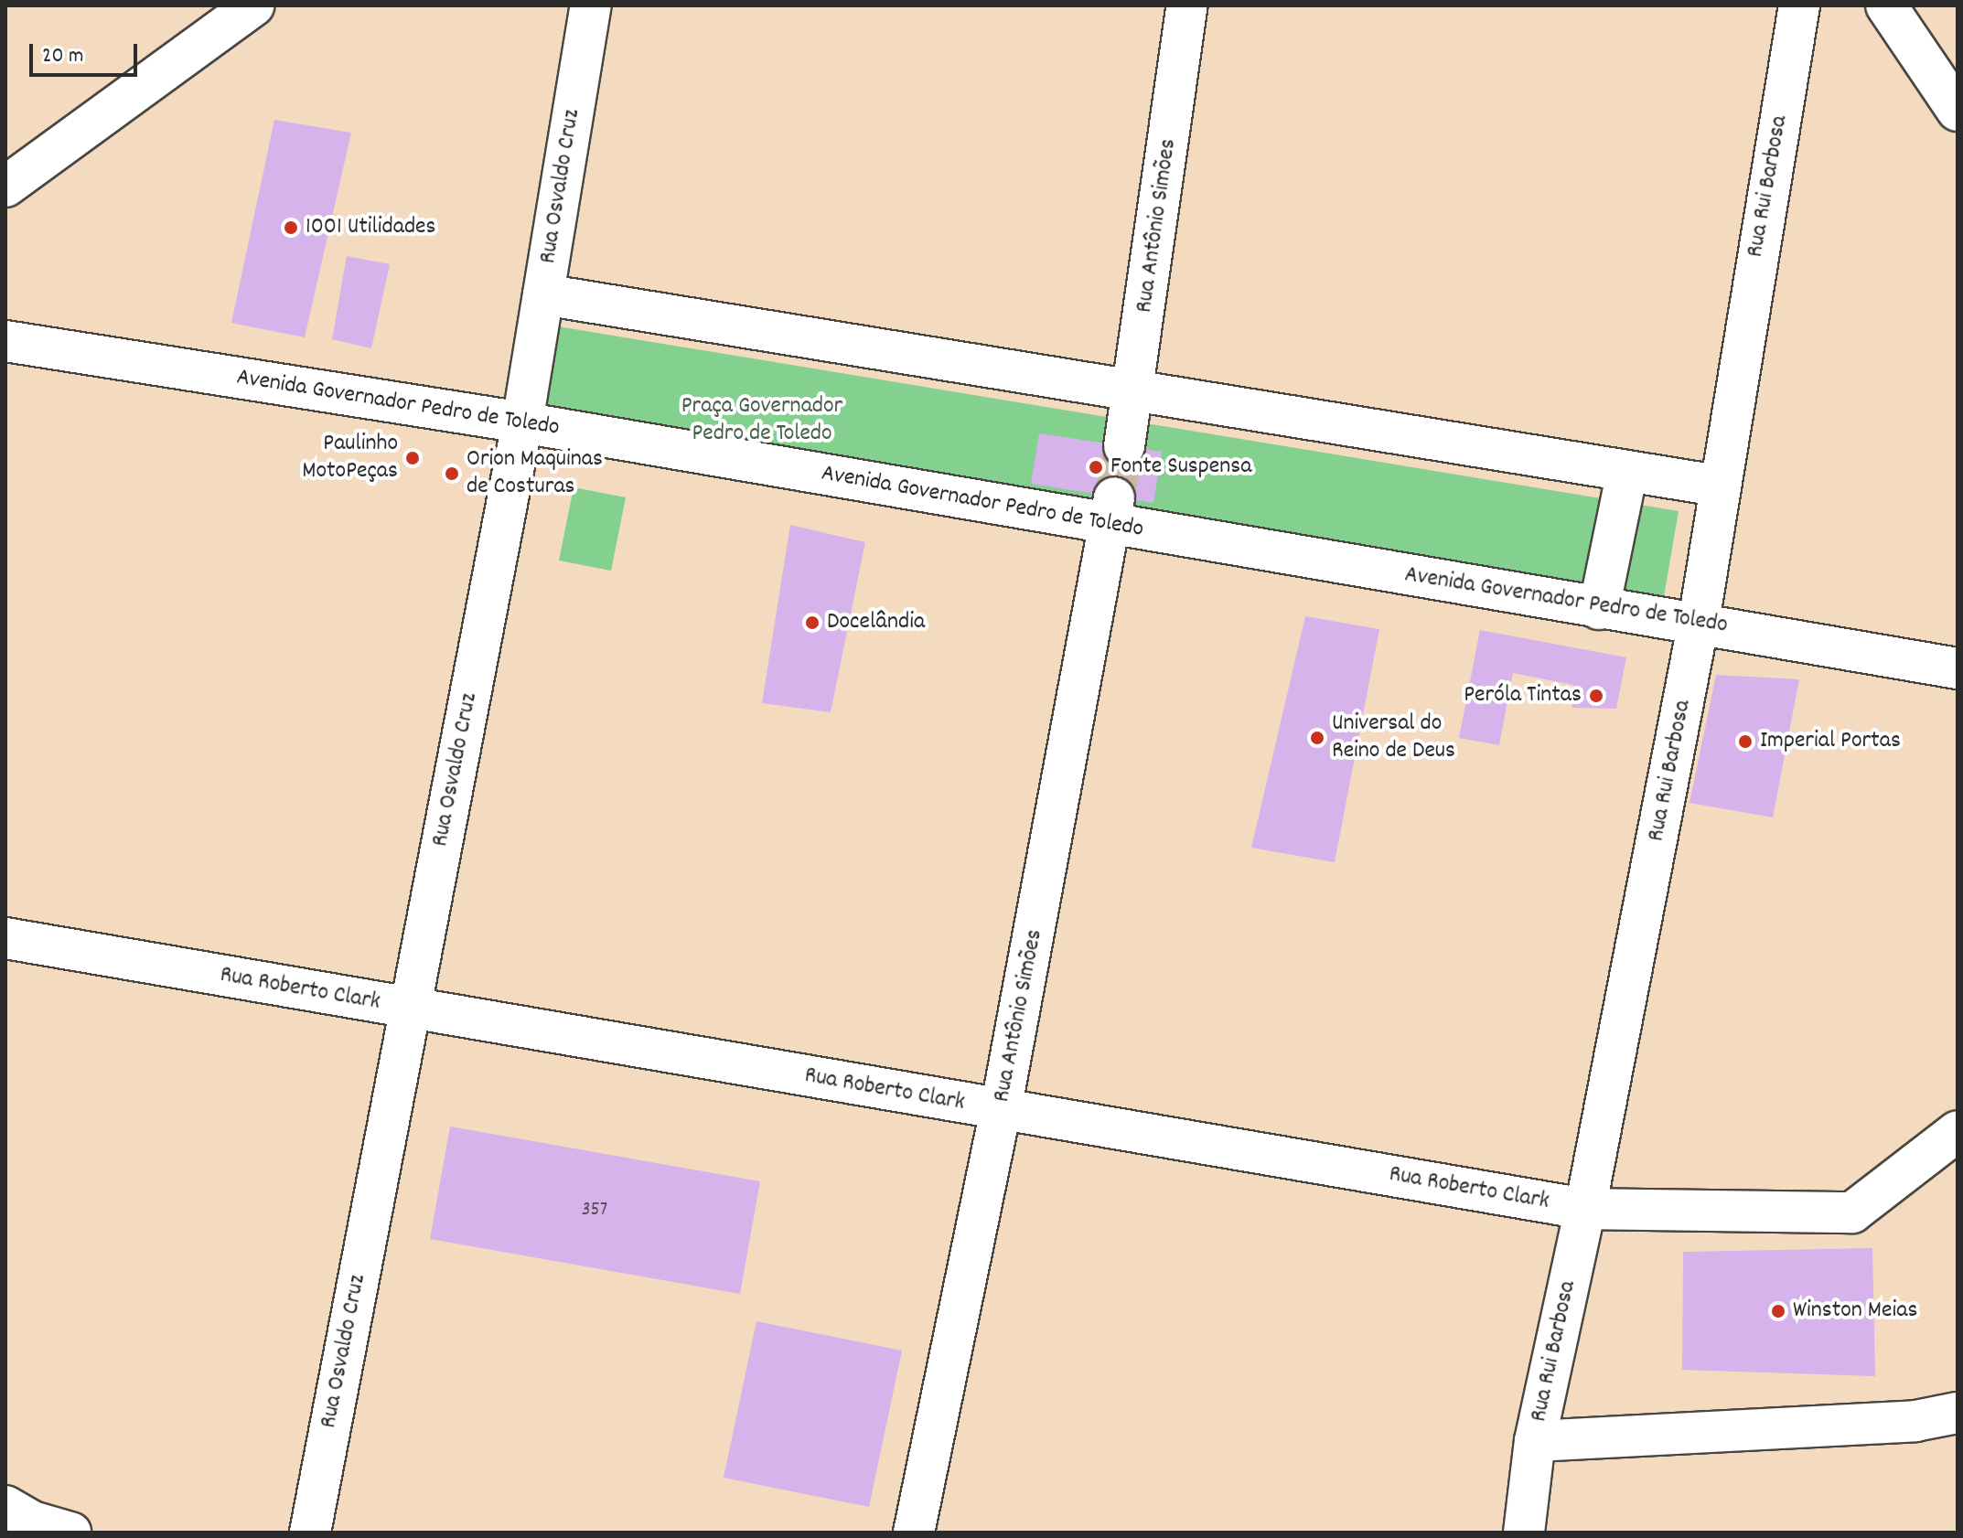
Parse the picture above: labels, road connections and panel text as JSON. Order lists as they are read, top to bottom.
{
  "streets": {
    "street": [
      "Rua Osvaldo Cruz",
      "Rua Rui Barbosa",
      "Rua Antônio Simões",
      "Avenida Governador Pedro de Toledo",
      "Rua Roberto Clark"
    ]
  },
  "crossings": [
    ["Rua Osvaldo Cruz", "Avenida Governador Pedro de Toledo"],
    ["Rua Osvaldo Cruz", "Rua Roberto Clark"],
    ["Rua Rui Barbosa", "Avenida Governador Pedro de Toledo"],
    ["Rua Rui Barbosa", "Rua Roberto Clark"],
    ["Rua Antônio Simões", "Avenida Governador Pedro de Toledo"],
    ["Rua Antônio Simões", "Rua Roberto Clark"]
  ],
  "parks": ["Praça Governador Pedro de Toledo"],
  "places": [
    "1001 Utilidades",
    "Paulinho MotoPeças",
    "Fonte Suspensa",
    "Orion Maquinas de Costuras",
    "Docelândia",
    "Peróla Tintas",
    "Universal do Reino de Deus",
    "Imperial Portas",
    "Winston Meias"
  ],
  "house_numbers": ["357"],
  "scale_bar": "20 m"
}
